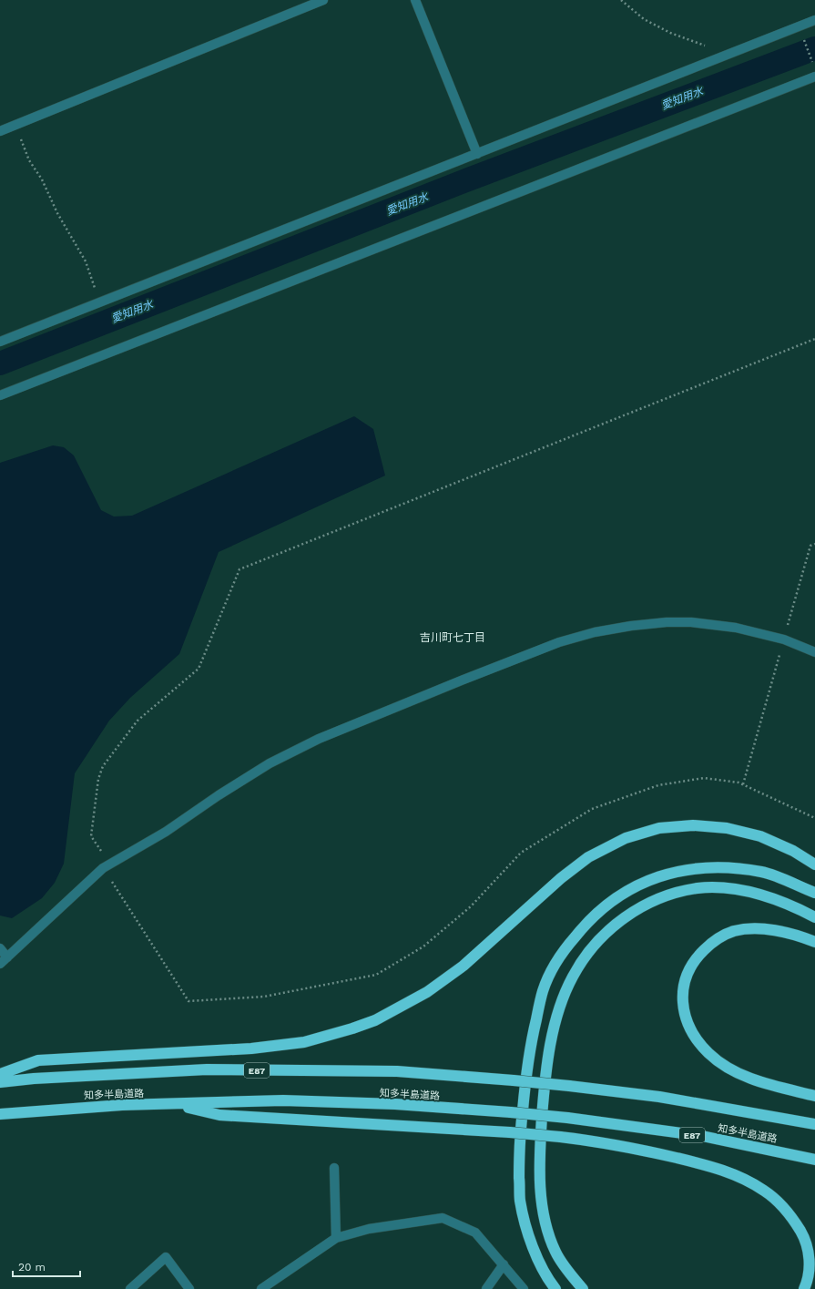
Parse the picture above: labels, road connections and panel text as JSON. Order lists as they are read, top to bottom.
{
  "streets": {
    "highway": ["E87", "知多半島道路"]
  },
  "districts": ["吉川町七丁目"],
  "water": ["愛知用水"],
  "scale_bar": "20 m"
}
